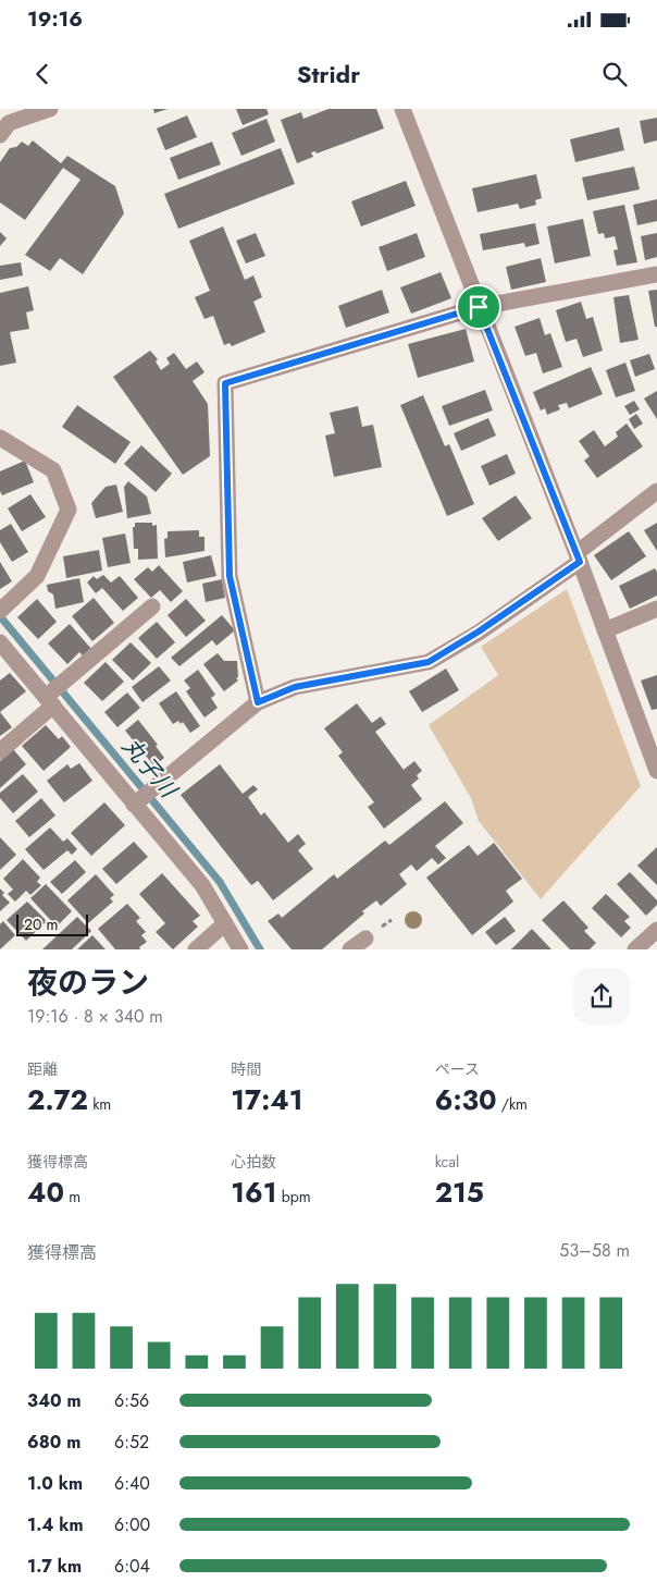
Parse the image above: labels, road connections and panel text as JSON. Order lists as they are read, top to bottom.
{
  "water": ["丸子川"],
  "scale_bar": "20 m",
  "page": {
    "status": "19:16",
    "header": "Stridr",
    "scale": "20 m",
    "heading": ["夜のラン", "19:16 · 8 × 340 m"],
    "stats": [
      ["距離", "2.72 km"],
      ["時間", "17:41"],
      ["ペース", "6:30 /km"],
      ["獲得標高", "40 m"],
      ["心拍数", "161 bpm"],
      ["kcal", "215"]
    ],
    "chart": ["獲得標高", "53–58 m"],
    "list": [
      {
        "name": "340 m",
        "note": "6:56"
      },
      {
        "name": "680 m",
        "note": "6:52"
      },
      {
        "name": "1.0 km",
        "note": "6:40"
      },
      {
        "name": "1.4 km",
        "note": "6:00"
      },
      {
        "name": "1.7 km",
        "note": "6:04"
      }
    ]
  }
}
